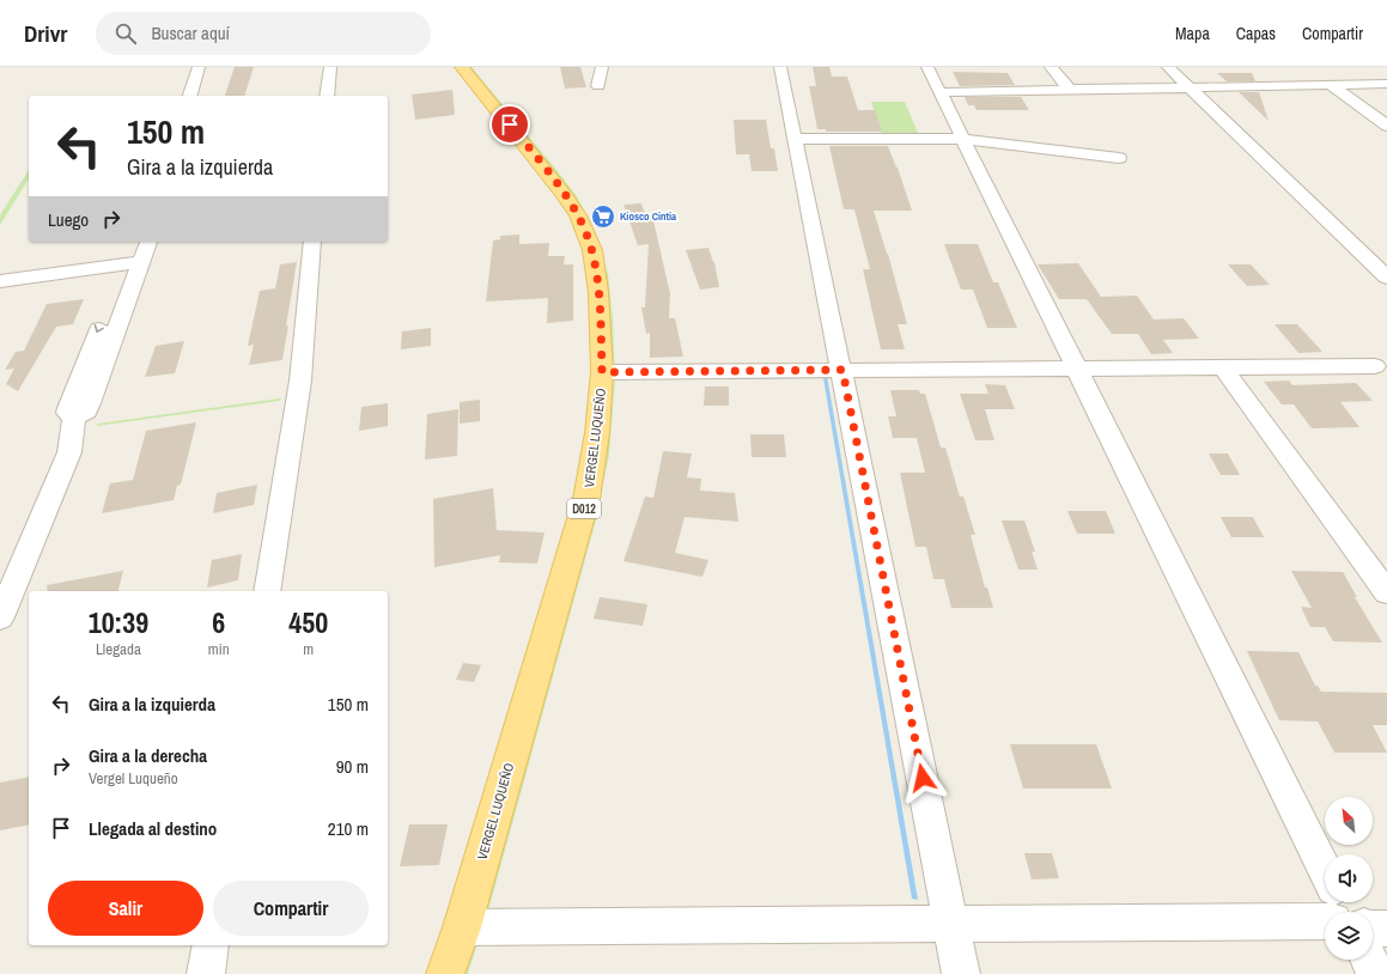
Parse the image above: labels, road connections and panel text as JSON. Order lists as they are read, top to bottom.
{
  "streets": {
    "main road": ["VERGEL LUQUEÑO", "D012"]
  },
  "places": {
    "supermarket": ["Kiosco Cintia"]
  },
  "north": "top left",
  "page": {
    "header": "Drivr",
    "search": "Buscar aquí",
    "nav": ["Mapa", "Capas", "Compartir"],
    "turn": ["150 m", "Gira a la izquierda"],
    "then": "Luego",
    "eta": [
      "10:39",
      "Llegada",
      "6",
      "min",
      "450",
      "m"
    ],
    "list": [
      {
        "name": "Gira a la izquierda",
        "value": "150 m"
      },
      {
        "name": "Gira a la derecha",
        "note": "Vergel Luqueño",
        "value": "90 m"
      },
      {
        "name": "Llegada al destino",
        "value": "210 m"
      }
    ],
    "buttons": ["Salir", "Compartir"]
  }
}
